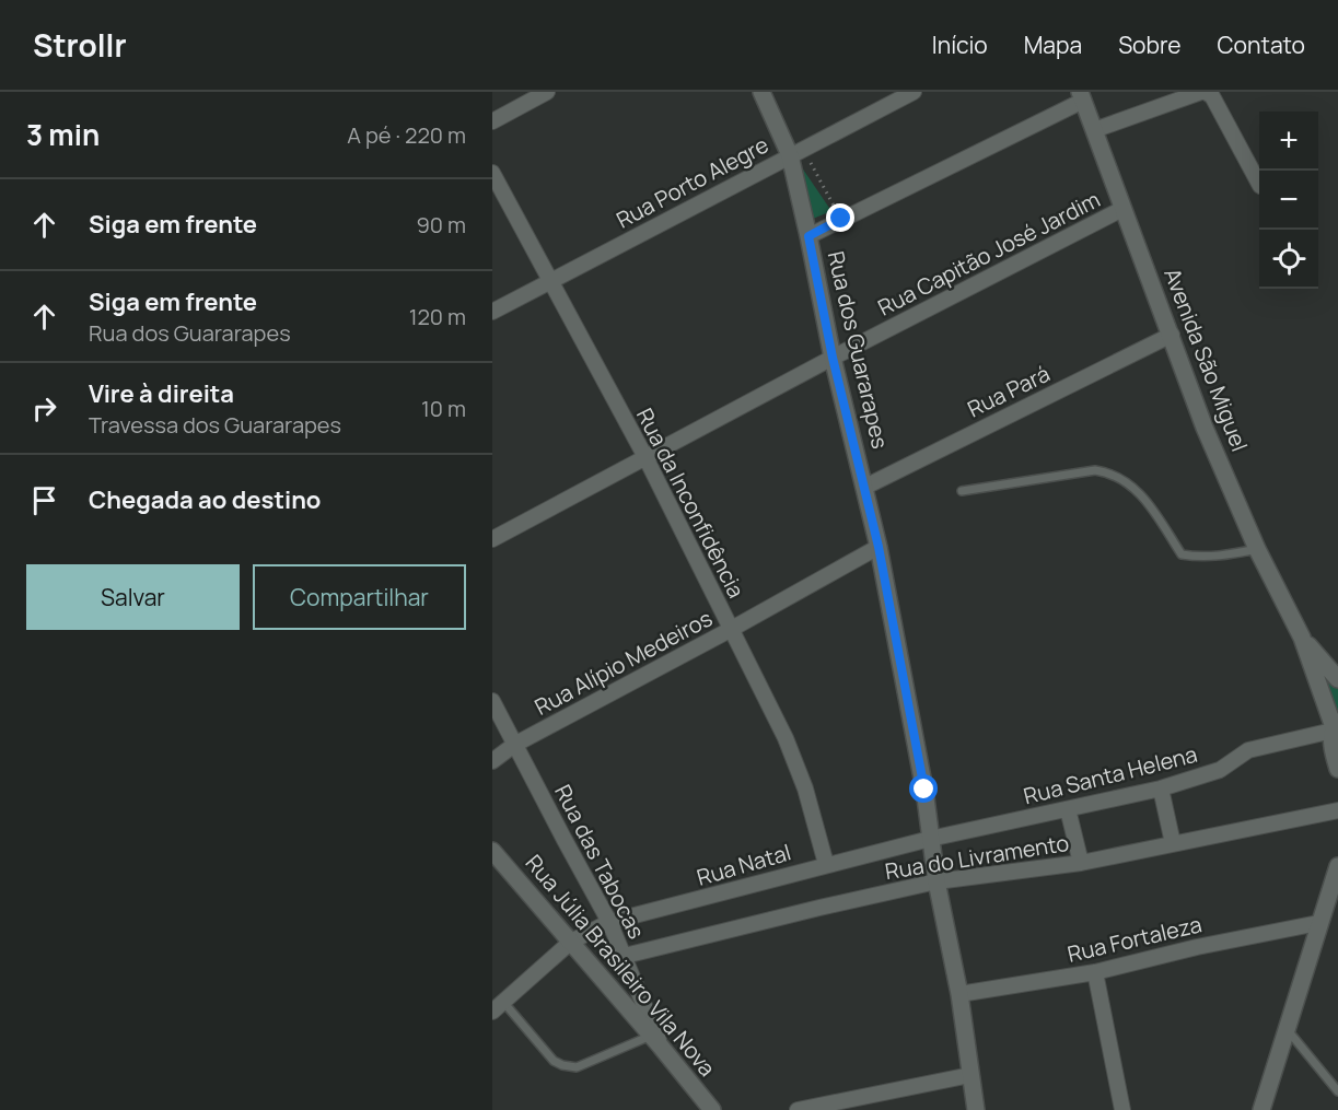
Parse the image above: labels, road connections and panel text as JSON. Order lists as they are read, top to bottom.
{
  "streets": {
    "main road": ["Rua dos Guararapes", "Avenida São Miguel", "Rua Júlia Brasileiro Vila Nova"],
    "street": [
      "Rua Porto Alegre",
      "Rua Capitão José Jardim",
      "Rua Pará",
      "Rua da Inconfidência",
      "Rua Alípio Medeiros",
      "Rua Santa Helena",
      "Rua do Livramento",
      "Rua das Tabocas",
      "Rua Natal",
      "Rua Fortaleza"
    ]
  },
  "crossings": [
    ["Rua Porto Alegre", "Rua dos Guararapes"],
    ["Rua Porto Alegre", "Rua da Inconfidência"],
    ["Rua Capitão José Jardim", "Rua dos Guararapes"],
    ["Rua Capitão José Jardim", "Avenida São Miguel"],
    ["Rua Capitão José Jardim", "Rua da Inconfidência"],
    ["Rua dos Guararapes", "Rua Pará"],
    ["Rua dos Guararapes", "Rua Alípio Medeiros"],
    ["Rua dos Guararapes", "Rua Santa Helena"],
    ["Rua dos Guararapes", "Rua do Livramento"],
    ["Rua dos Guararapes", "Rua Natal"],
    ["Rua dos Guararapes", "Rua Fortaleza"],
    ["Avenida São Miguel", "Rua Pará"],
    ["Avenida São Miguel", "Rua Santa Helena"],
    ["Rua da Inconfidência", "Rua Alípio Medeiros"],
    ["Rua da Inconfidência", "Rua Natal"],
    ["Rua Alípio Medeiros", "Rua das Tabocas"],
    ["Rua Santa Helena", "Rua Natal"],
    ["Rua do Livramento", "Rua das Tabocas"],
    ["Rua das Tabocas", "Rua Natal"],
    ["Rua das Tabocas", "Rua Júlia Brasileiro Vila Nova"],
    ["Rua Natal", "Rua Júlia Brasileiro Vila Nova"]
  ],
  "page": {
    "header": "Strollr",
    "nav": [
      "Início",
      "Mapa",
      "Sobre",
      "Contato"
    ],
    "heading": ["3 min", "A pé · 220 m"],
    "map_buttons": ["+", "−"],
    "list": [
      ["Siga em frente", "90 m"],
      ["Siga em frente", "Rua dos Guararapes", "120 m"],
      ["Vire à direita", "Travessa dos Guararapes", "10 m"],
      "Chegada ao destino"
    ],
    "buttons": ["Salvar", "Compartilhar"]
  }
}
